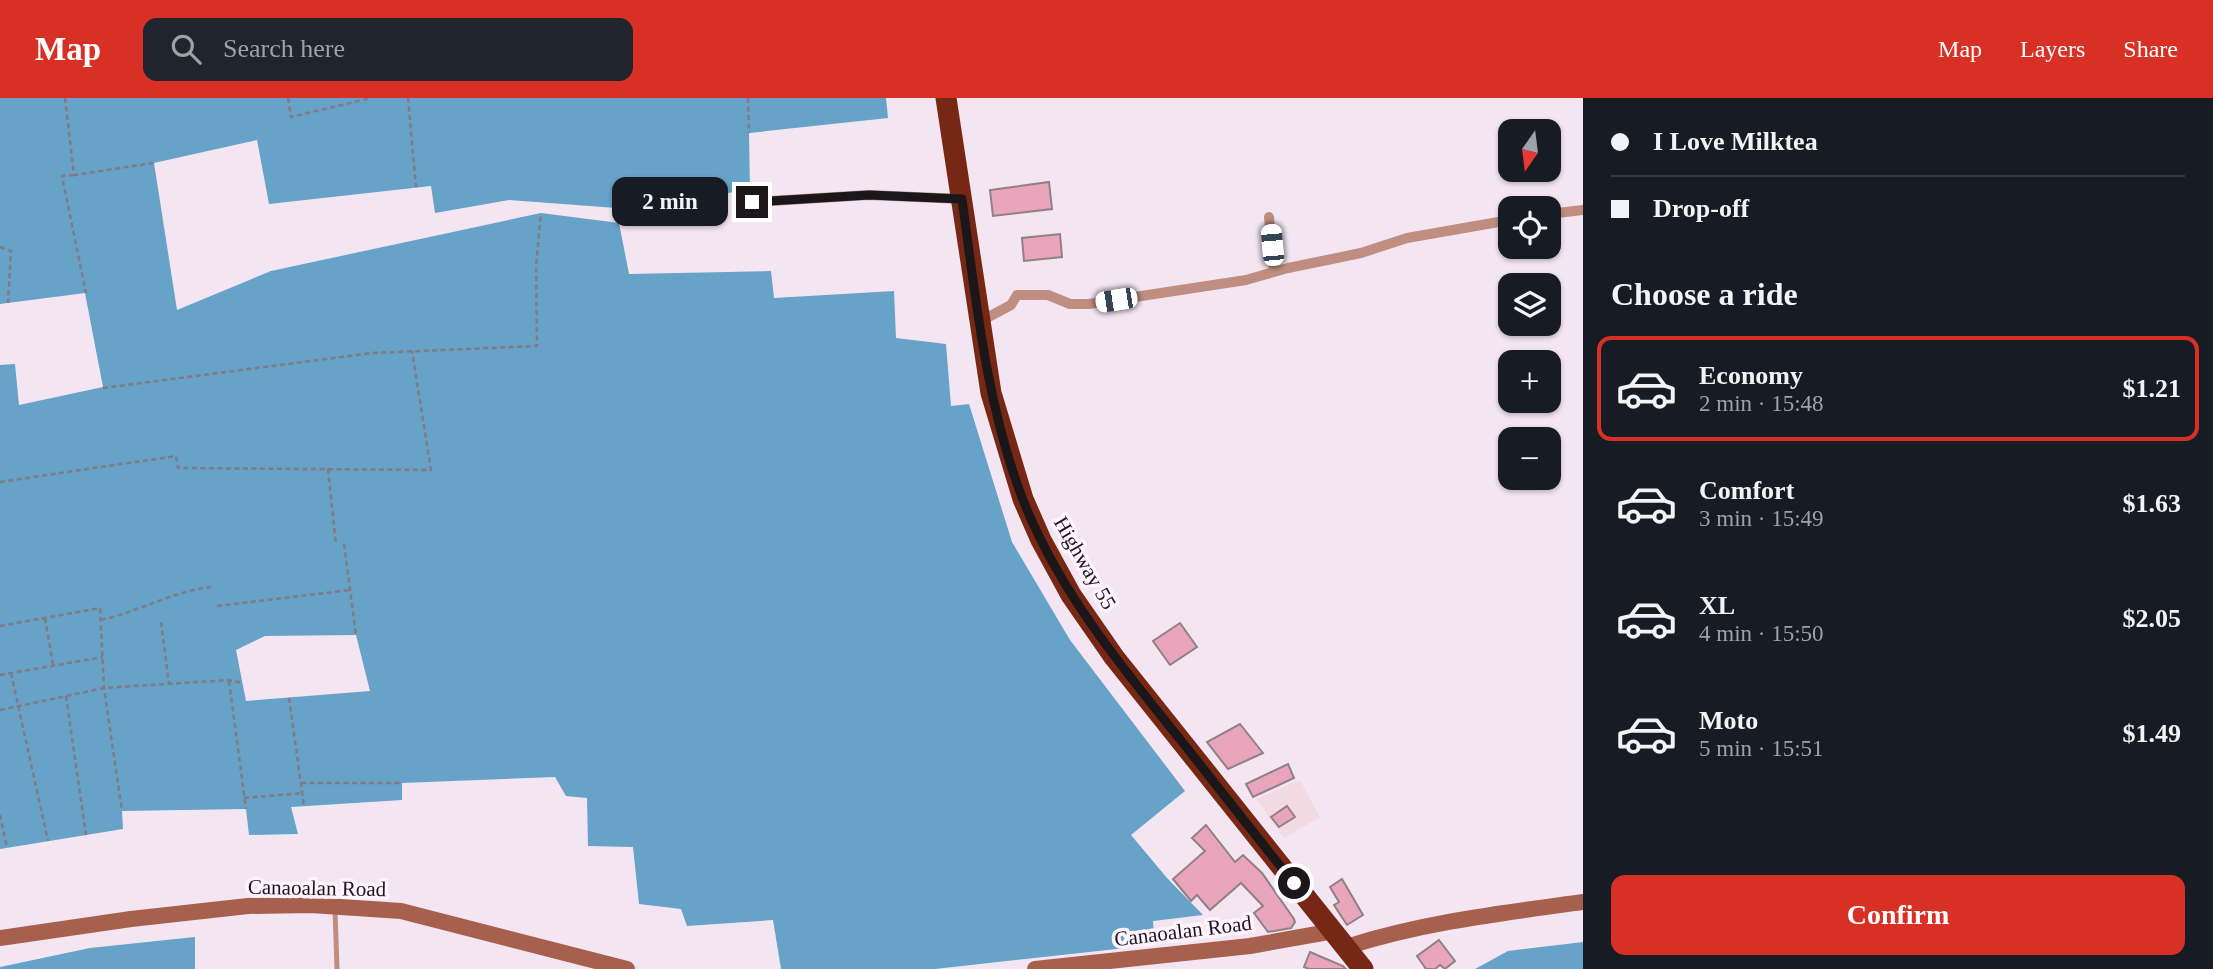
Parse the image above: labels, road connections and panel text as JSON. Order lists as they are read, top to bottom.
{
  "streets": {
    "highway": ["Highway 55"],
    "street": ["Canaoalan Road"]
  },
  "crossings": [
    ["Highway 55", "Canaoalan Road"]
  ],
  "north": "bottom",
  "page": {
    "header": "Map",
    "search": "Search here",
    "nav": ["Map", "Layers", "Share"],
    "banner": ["I Love Milktea", "Drop-off"],
    "map_buttons": ["+", "−"],
    "bubble": "2 min",
    "heading": "Choose a ride",
    "list": [
      {
        "name": "Economy",
        "note": "2 min · 15:48",
        "value": "$1.21"
      },
      {
        "name": "Comfort",
        "note": "3 min · 15:49",
        "value": "$1.63"
      },
      {
        "name": "XL",
        "note": "4 min · 15:50",
        "value": "$2.05"
      },
      {
        "name": "Moto",
        "note": "5 min · 15:51",
        "value": "$1.49"
      }
    ],
    "buttons": "Confirm"
  }
}
